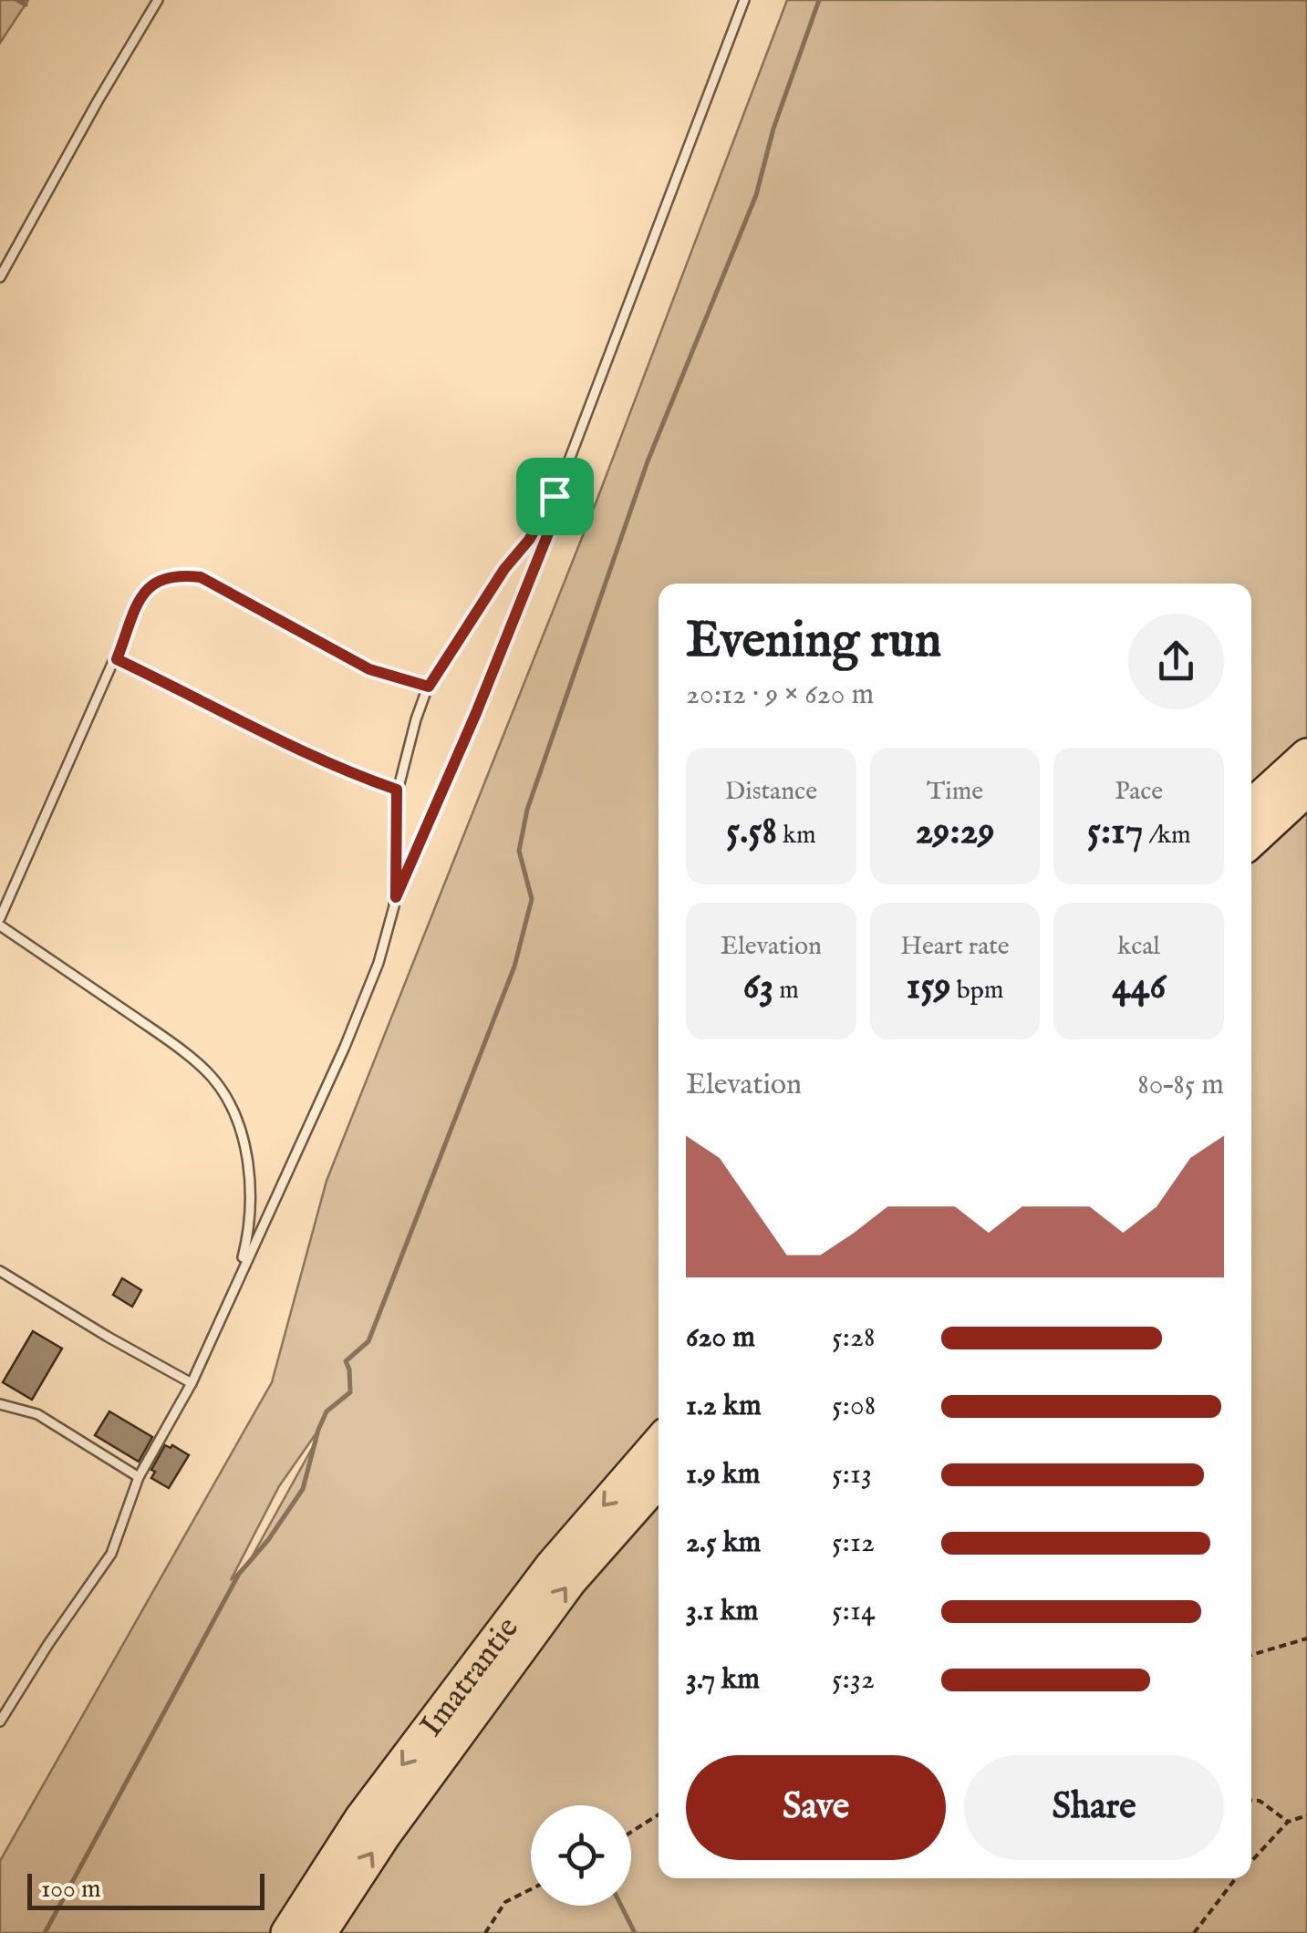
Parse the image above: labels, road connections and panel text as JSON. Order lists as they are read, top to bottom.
{
  "streets": {
    "highway": ["Imatrantie"]
  },
  "scale_bar": "100 m",
  "page": {
    "heading": ["Evening run", "20:12 · 9 × 620 m"],
    "stats": [
      ["Distance", "5.58 km"],
      ["Time", "29:29"],
      ["Pace", "5:17 /km"],
      ["Elevation", "63 m"],
      ["Heart rate", "159 bpm"],
      ["kcal", "446"]
    ],
    "chart": ["Elevation", "80–85 m"],
    "list": [
      {
        "name": "620 m",
        "note": "5:28"
      },
      {
        "name": "1.2 km",
        "note": "5:08"
      },
      {
        "name": "1.9 km",
        "note": "5:13"
      },
      {
        "name": "2.5 km",
        "note": "5:12"
      },
      {
        "name": "3.1 km",
        "note": "5:14"
      },
      {
        "name": "3.7 km",
        "note": "5:32"
      }
    ],
    "buttons": ["Save", "Share"],
    "scale": "100 m"
  }
}
